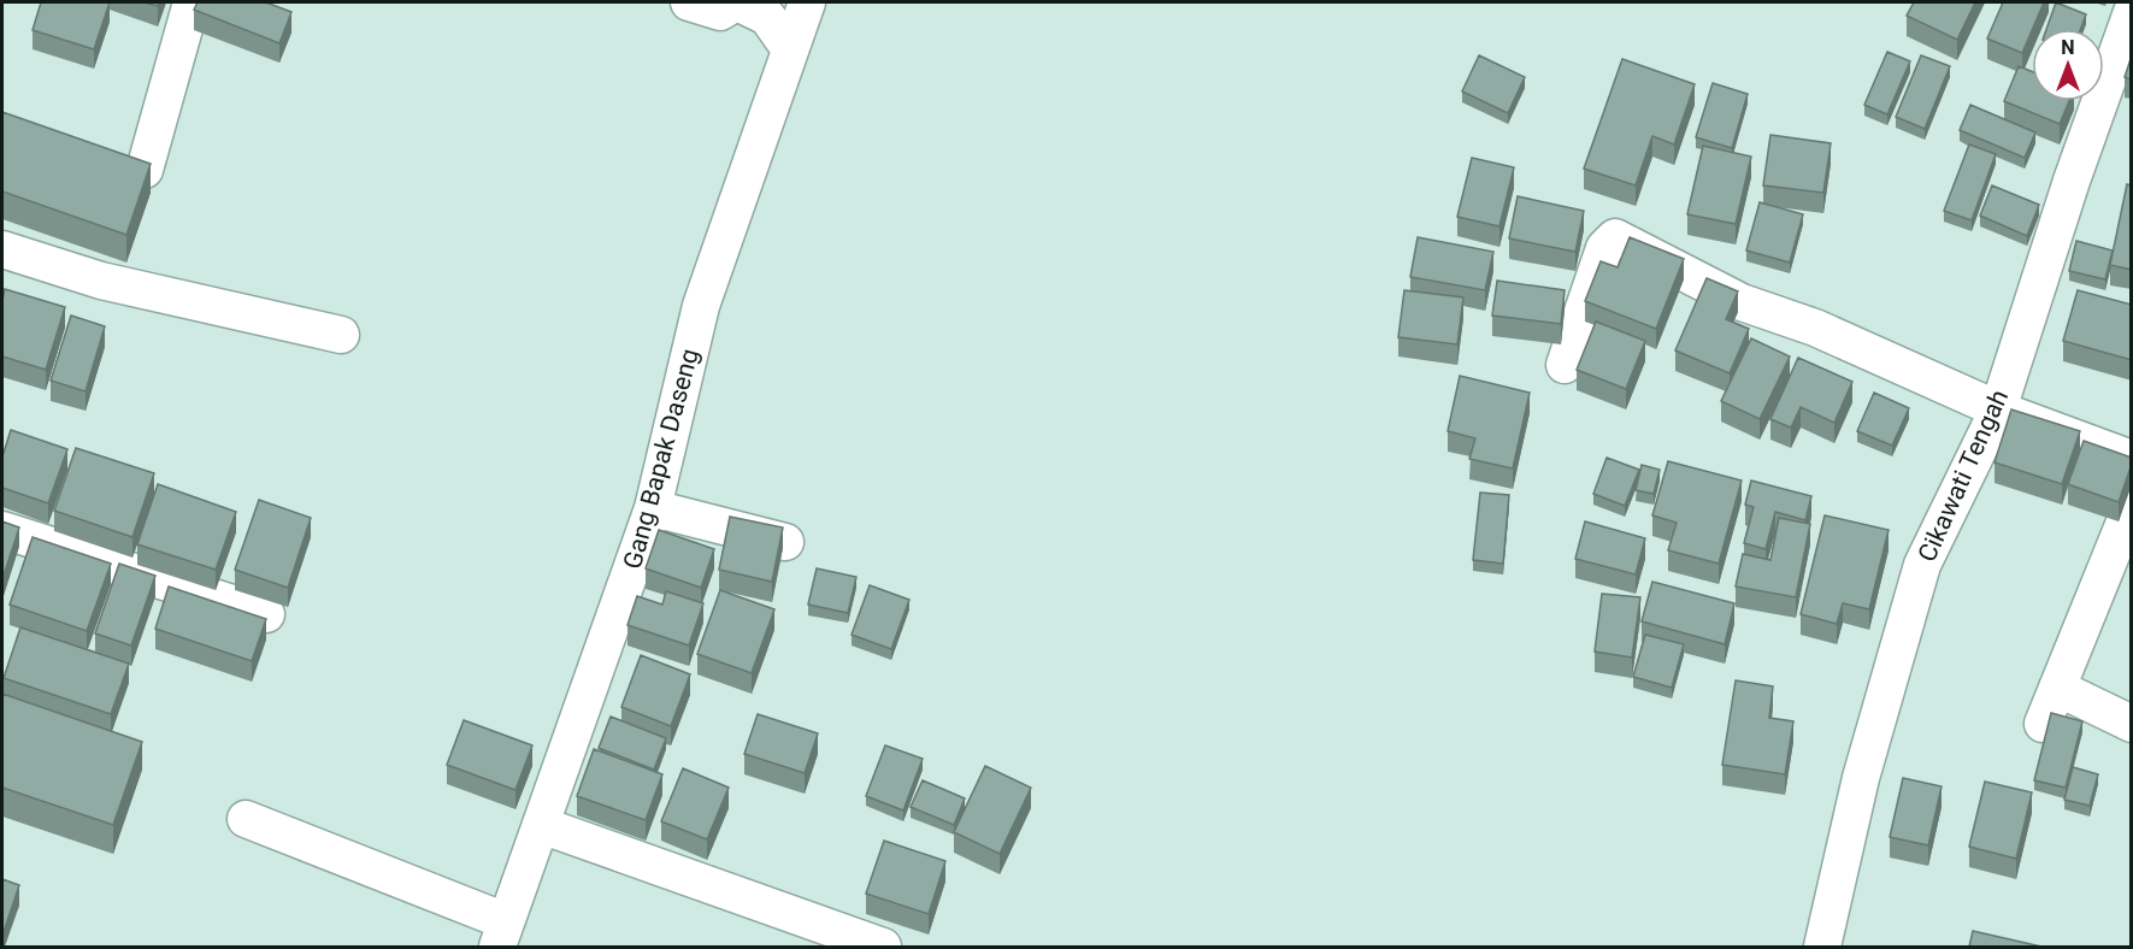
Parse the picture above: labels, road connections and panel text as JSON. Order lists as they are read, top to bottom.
{
  "streets": {
    "street": ["Gang Bapak Daseng", "Cikawati Tengah"]
  },
  "north": "top"
}
